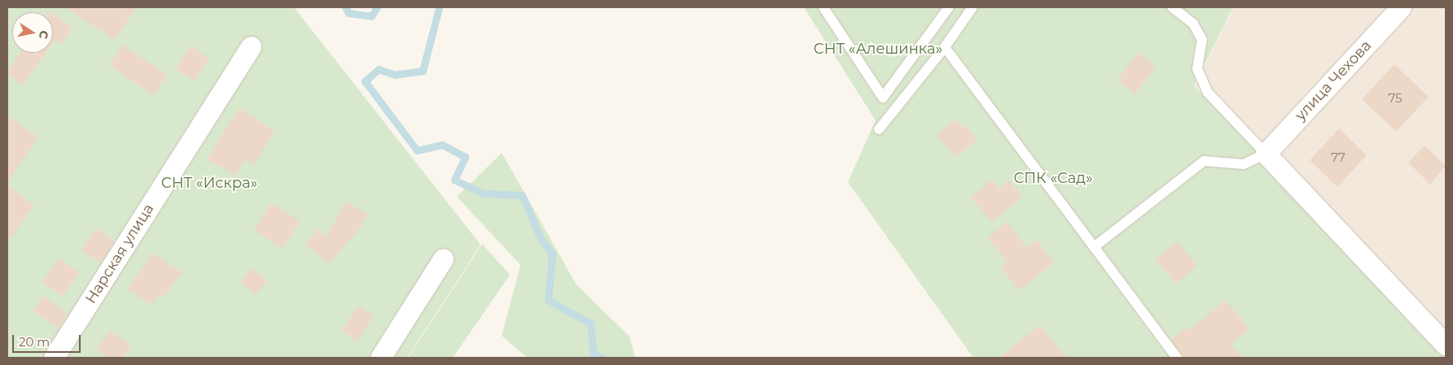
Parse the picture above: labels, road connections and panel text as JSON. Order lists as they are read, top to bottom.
{
  "streets": {
    "street": ["улица Чехова", "Нарская улица"]
  },
  "parks": ["СНТ «Алешинка»", "СПК «Сад»", "СНТ «Искра»"],
  "house_numbers": ["75", "77"],
  "scale_bar": "20 m",
  "north": "right"
}
